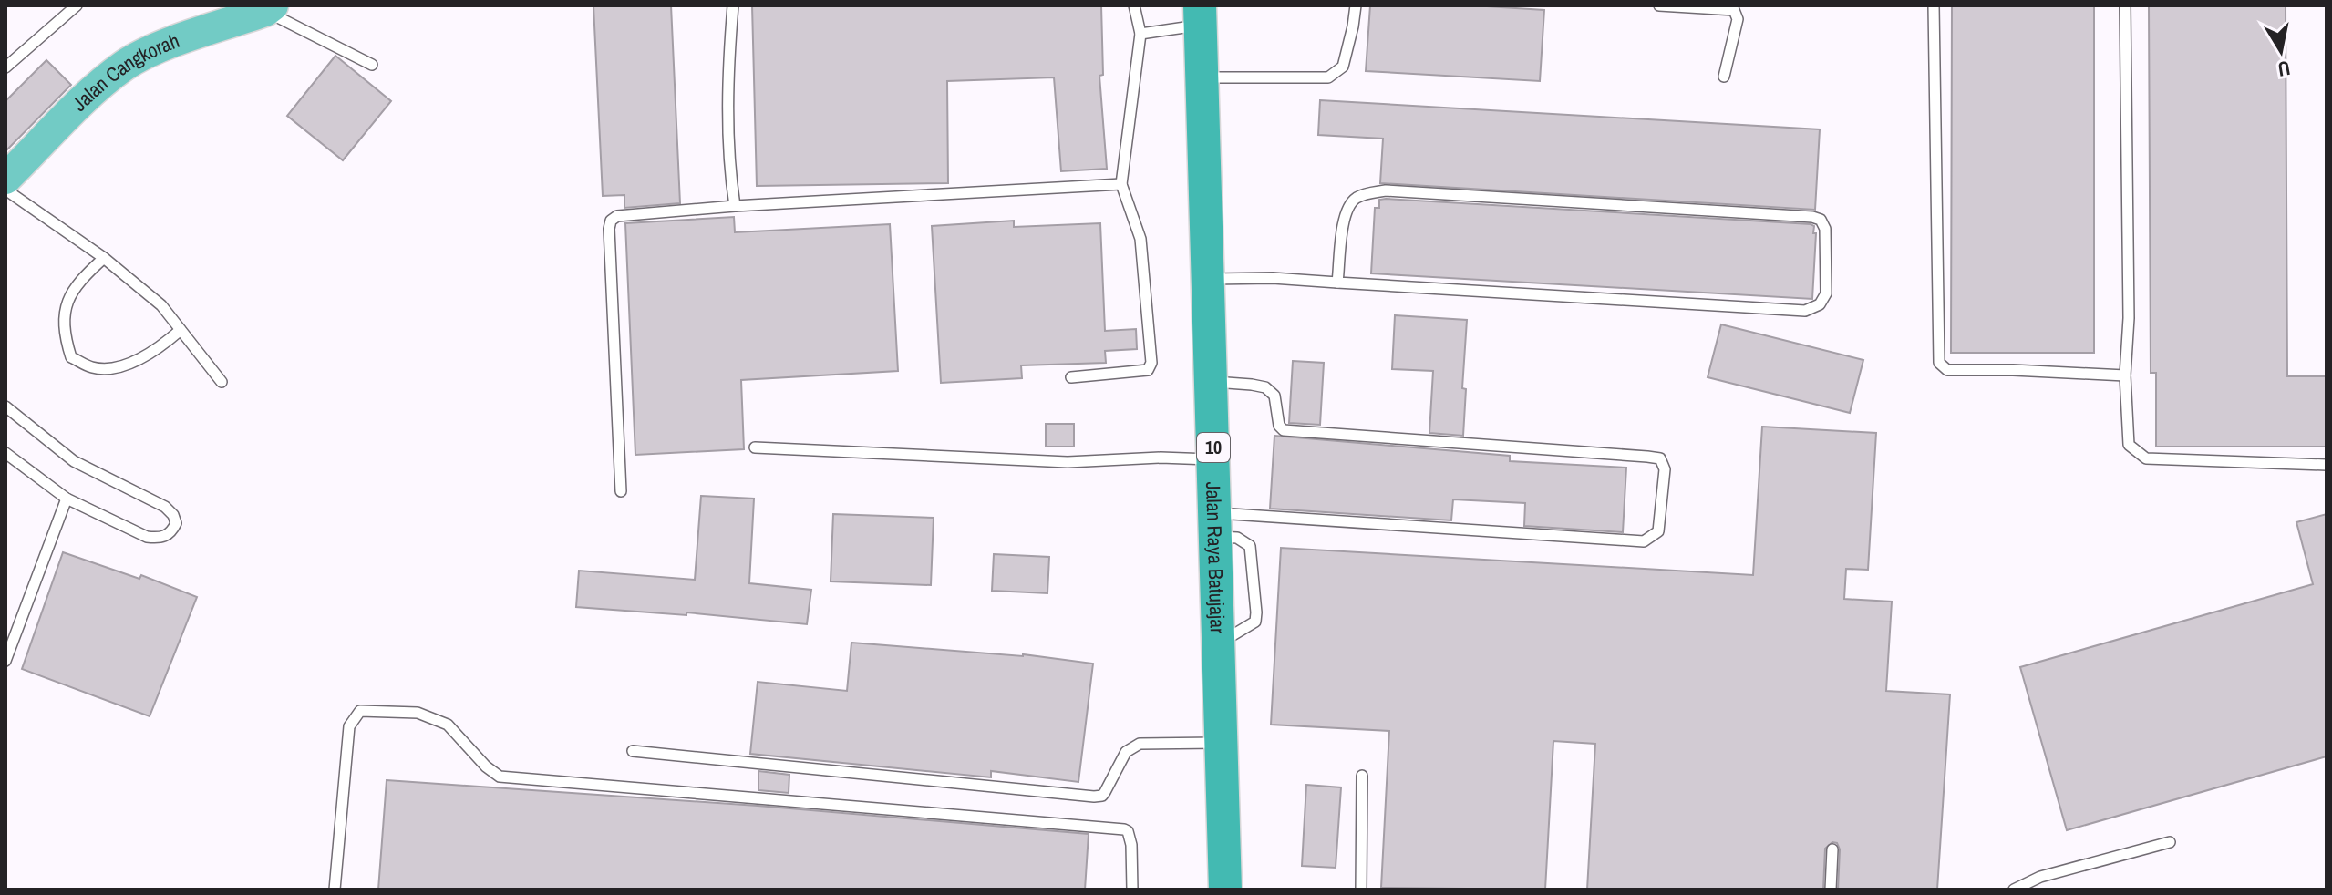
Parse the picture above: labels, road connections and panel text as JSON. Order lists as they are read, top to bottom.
{
  "streets": {
    "highway": ["10", "Jalan Raya Batujajar"],
    "main road": ["Jalan Cangkorah"]
  },
  "north": "bottom"
}
